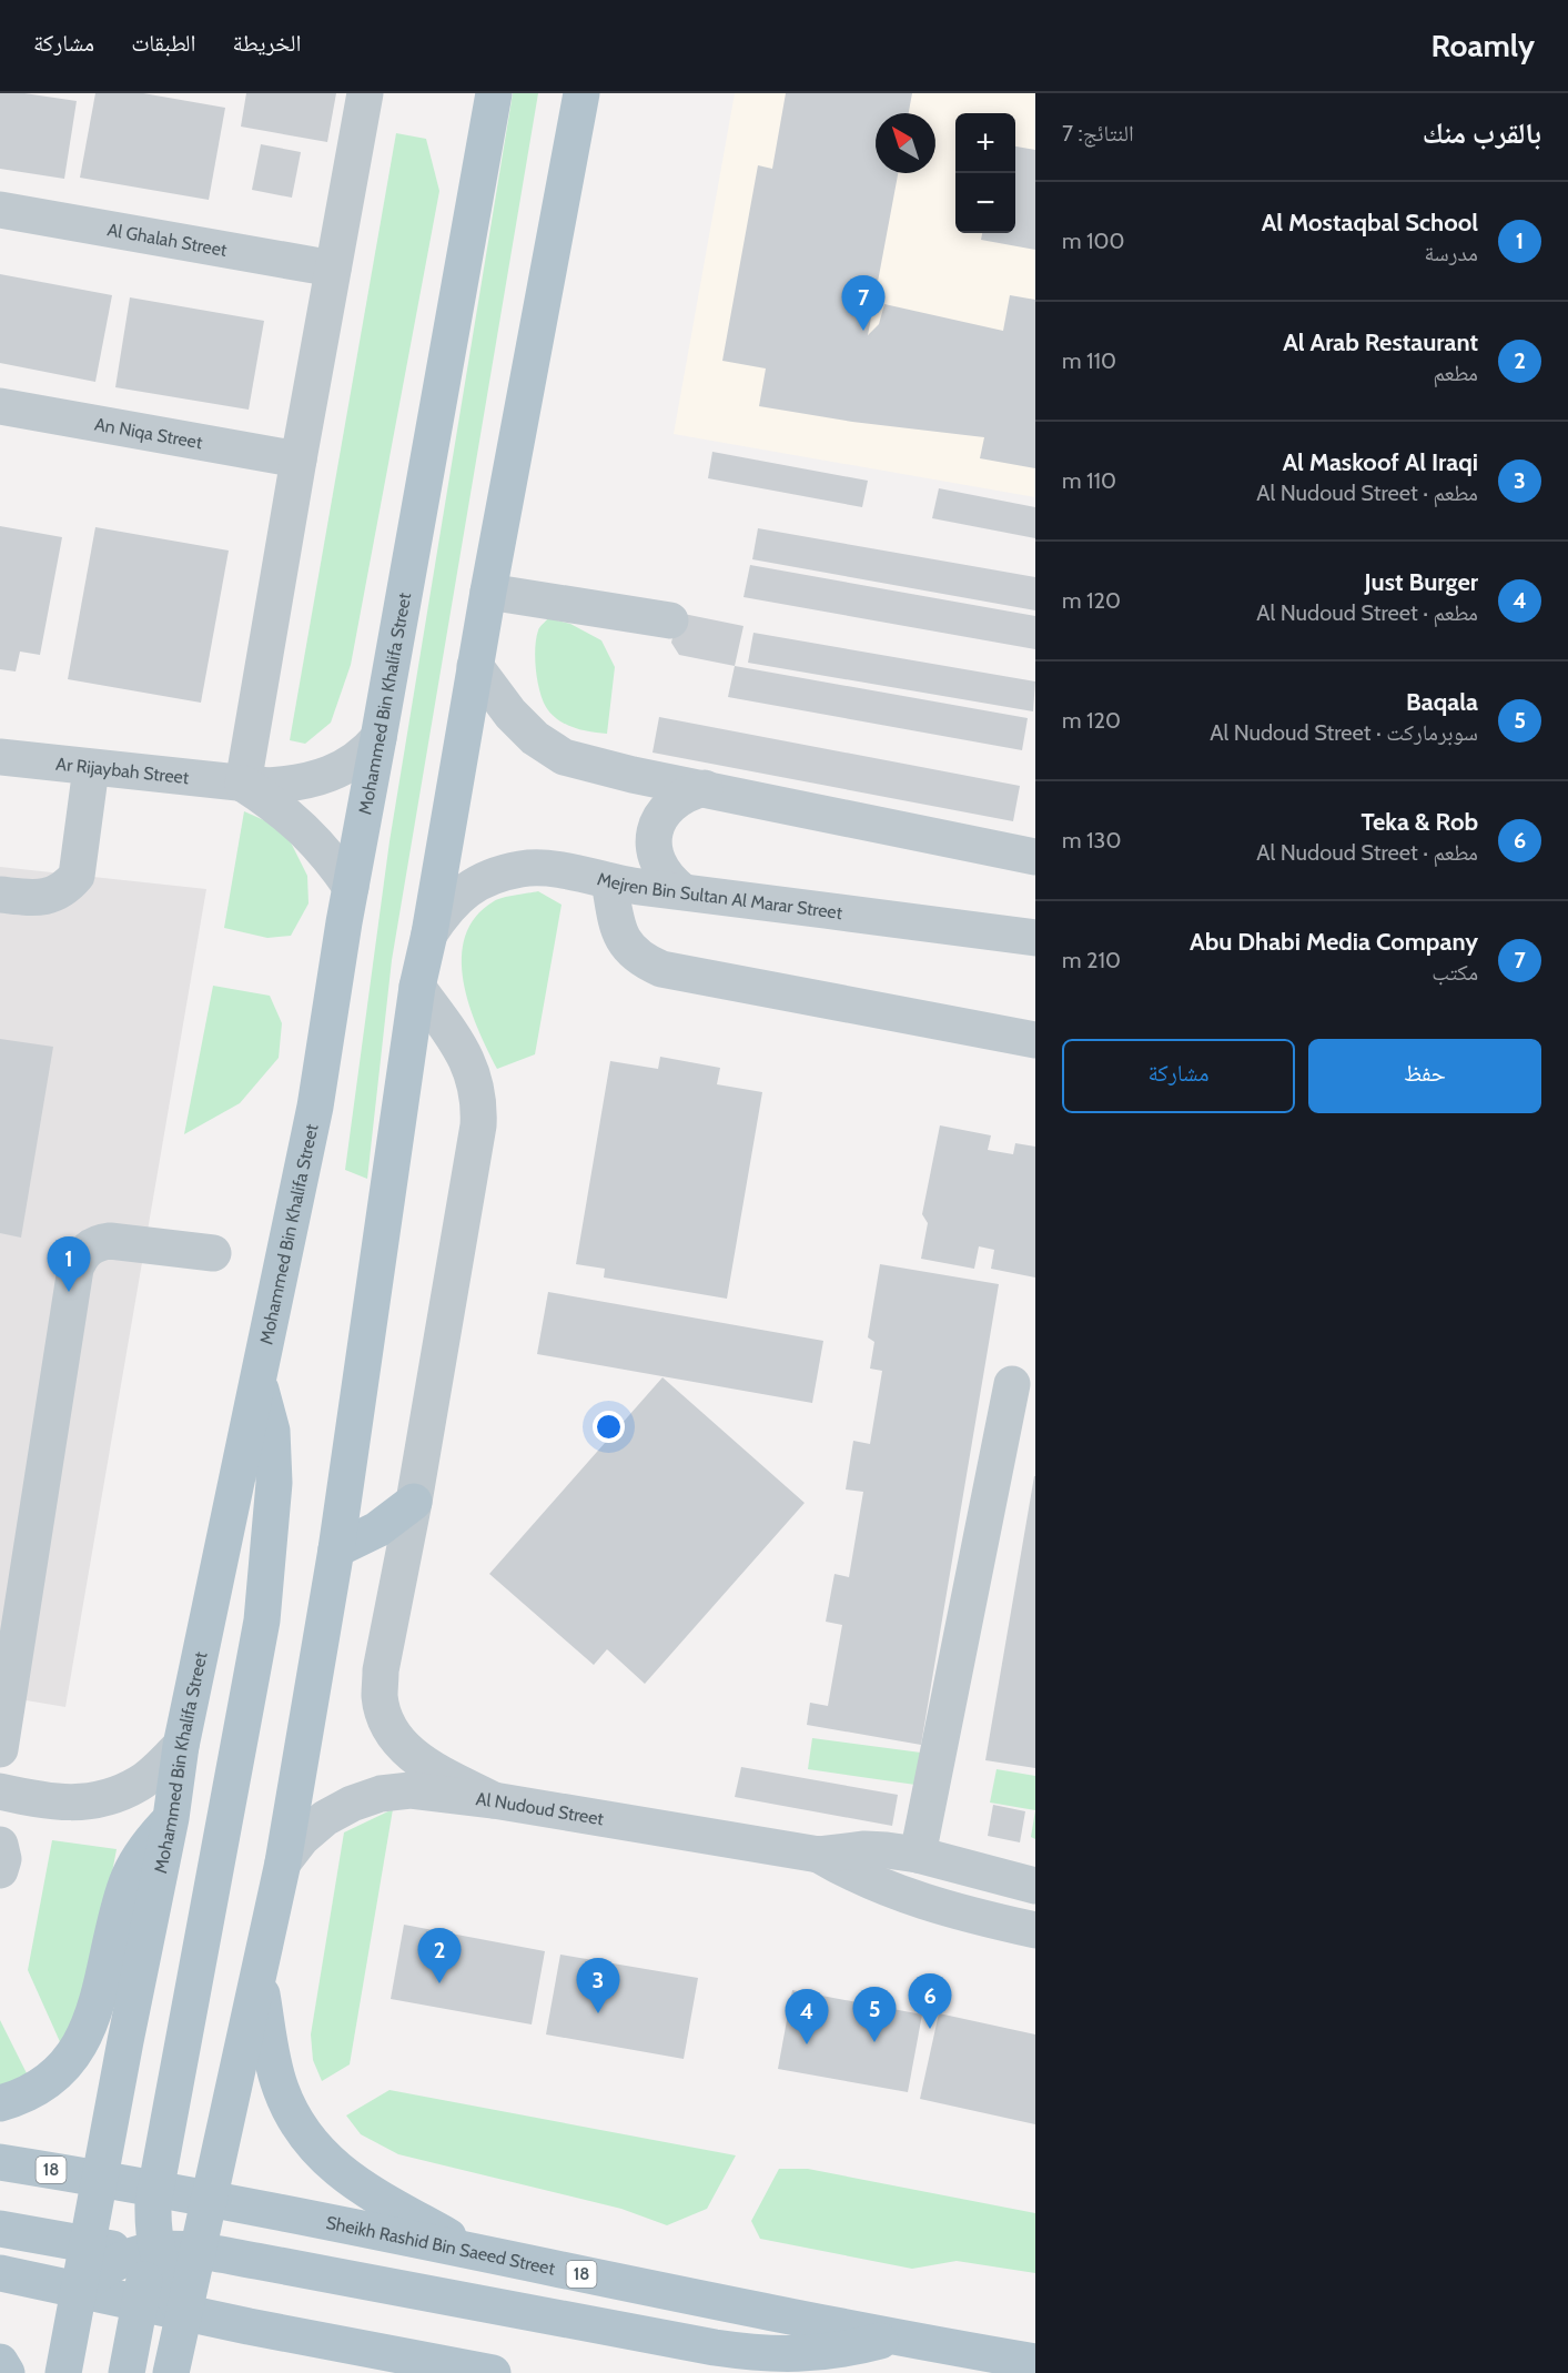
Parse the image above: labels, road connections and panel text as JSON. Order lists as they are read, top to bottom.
{
  "streets": {
    "main road": ["Mohammed Bin Khalifa Street", "18", "Sheikh Rashid Bin Saeed Street"],
    "street": [
      "Al Ghalah Street",
      "An Niqa Street",
      "Ar Rijaybah Street",
      "Mejren Bin Sultan Al Marar Street",
      "Al Nudoud Street"
    ]
  },
  "crossings": [
    ["Mohammed Bin Khalifa Street", "Ar Rijaybah Street"],
    ["Mohammed Bin Khalifa Street", "Sheikh Rashid Bin Saeed Street"]
  ],
  "north": "top left",
  "page": {
    "header": "Roamly",
    "nav": ["الخريطة", "الطبقات", "مشاركة"],
    "heading": ["بالقرب منك", "النتائج: 7"],
    "map_buttons": ["+", "−"],
    "list": [
      {
        "mark": "1",
        "name": "Al Mostaqbal School",
        "note": "مدرسة",
        "value": "100 m"
      },
      {
        "mark": "2",
        "name": "Al Arab Restaurant",
        "note": "مطعم",
        "value": "110 m"
      },
      {
        "mark": "3",
        "name": "Al Maskoof Al Iraqi",
        "note": "مطعم · Al Nudoud Street",
        "value": "110 m"
      },
      {
        "mark": "4",
        "name": "Just Burger",
        "note": "مطعم · Al Nudoud Street",
        "value": "120 m"
      },
      {
        "mark": "5",
        "name": "Baqala",
        "note": "سوبرماركت · Al Nudoud Street",
        "value": "120 m"
      },
      {
        "mark": "6",
        "name": "Teka & Rob",
        "note": "مطعم · Al Nudoud Street",
        "value": "130 m"
      },
      {
        "mark": "7",
        "name": "Abu Dhabi Media Company",
        "note": "مكتب",
        "value": "210 m"
      }
    ],
    "pins": [
      "7",
      "1",
      "2",
      "3",
      "6",
      "5",
      "4"
    ],
    "buttons": ["حفظ", "مشاركة"]
  }
}
